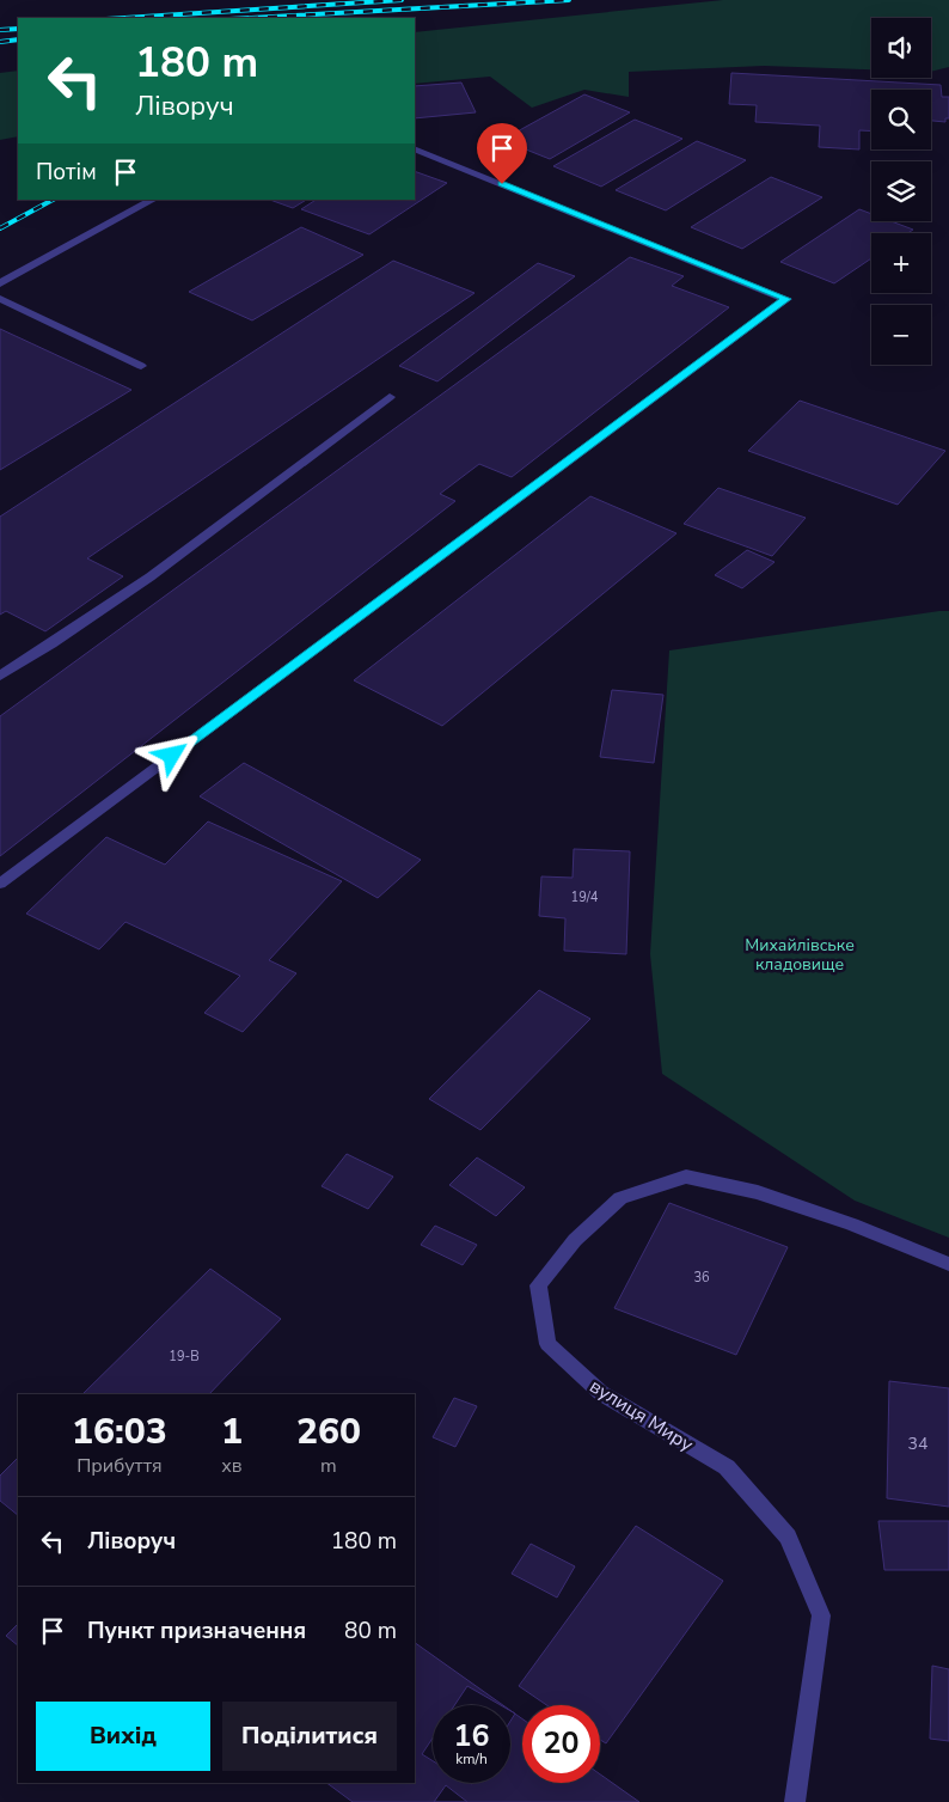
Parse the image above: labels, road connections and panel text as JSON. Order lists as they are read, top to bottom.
{
  "streets": {
    "street": ["вулиця Миру"]
  },
  "parks": ["Михайлівське кладовище"],
  "house_numbers": [
    "19/4",
    "36",
    "19-В",
    "34"
  ],
  "page": {
    "map_buttons": ["+", "−"],
    "turn": ["180 m", "Ліворуч"],
    "then": "Потім",
    "eta": [
      "16:03",
      "Прибуття",
      "1",
      "хв",
      "260",
      "m"
    ],
    "list": [
      {
        "name": "Ліворуч",
        "value": "180 m"
      },
      {
        "name": "Пункт призначення",
        "value": "80 m"
      }
    ],
    "buttons": ["Вихід", "Поділитися"],
    "speed": "16 km/h",
    "limit": "20"
  }
}
